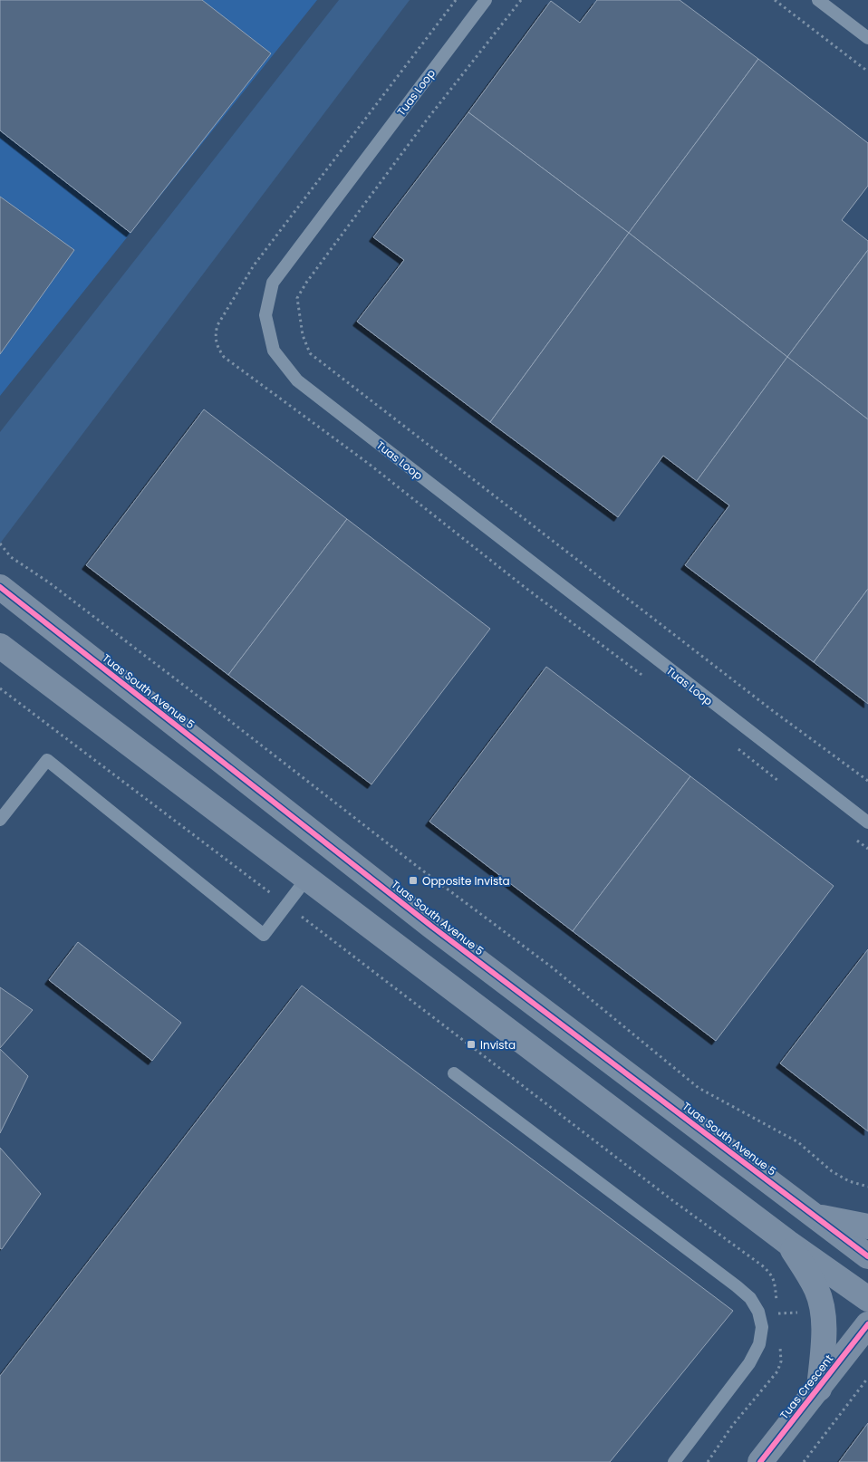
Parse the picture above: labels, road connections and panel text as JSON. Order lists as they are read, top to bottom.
{
  "streets": {
    "street": ["Tuas South Avenue 5", "Tuas Crescent"],
    "lane": ["Tuas Loop"]
  },
  "places": {
    "transit": ["Opposite Invista", "Invista"]
  }
}
